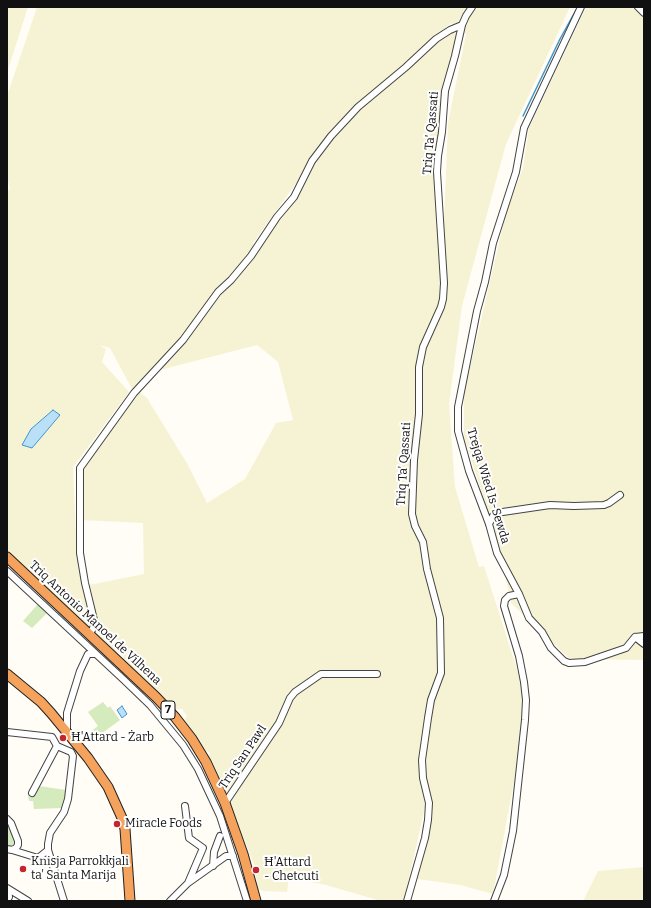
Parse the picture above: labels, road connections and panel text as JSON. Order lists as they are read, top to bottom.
{
  "streets": {
    "highway": ["Triq Antonio Manoel de Vilhena", "7"],
    "street": ["Triq Ta' Qassati", "Trejqa Wied Is-Sewda", "Triq San Pawl"]
  },
  "crossings": [
    ["Triq Antonio Manoel de Vilhena", "Triq San Pawl"]
  ],
  "places": [
    "Ħ'Attard - Żarb",
    "Miracle Foods",
    "Knisja Parrokkjali ta' Santa Marija",
    "Ħ'Attard - Chetcuti"
  ]
}
